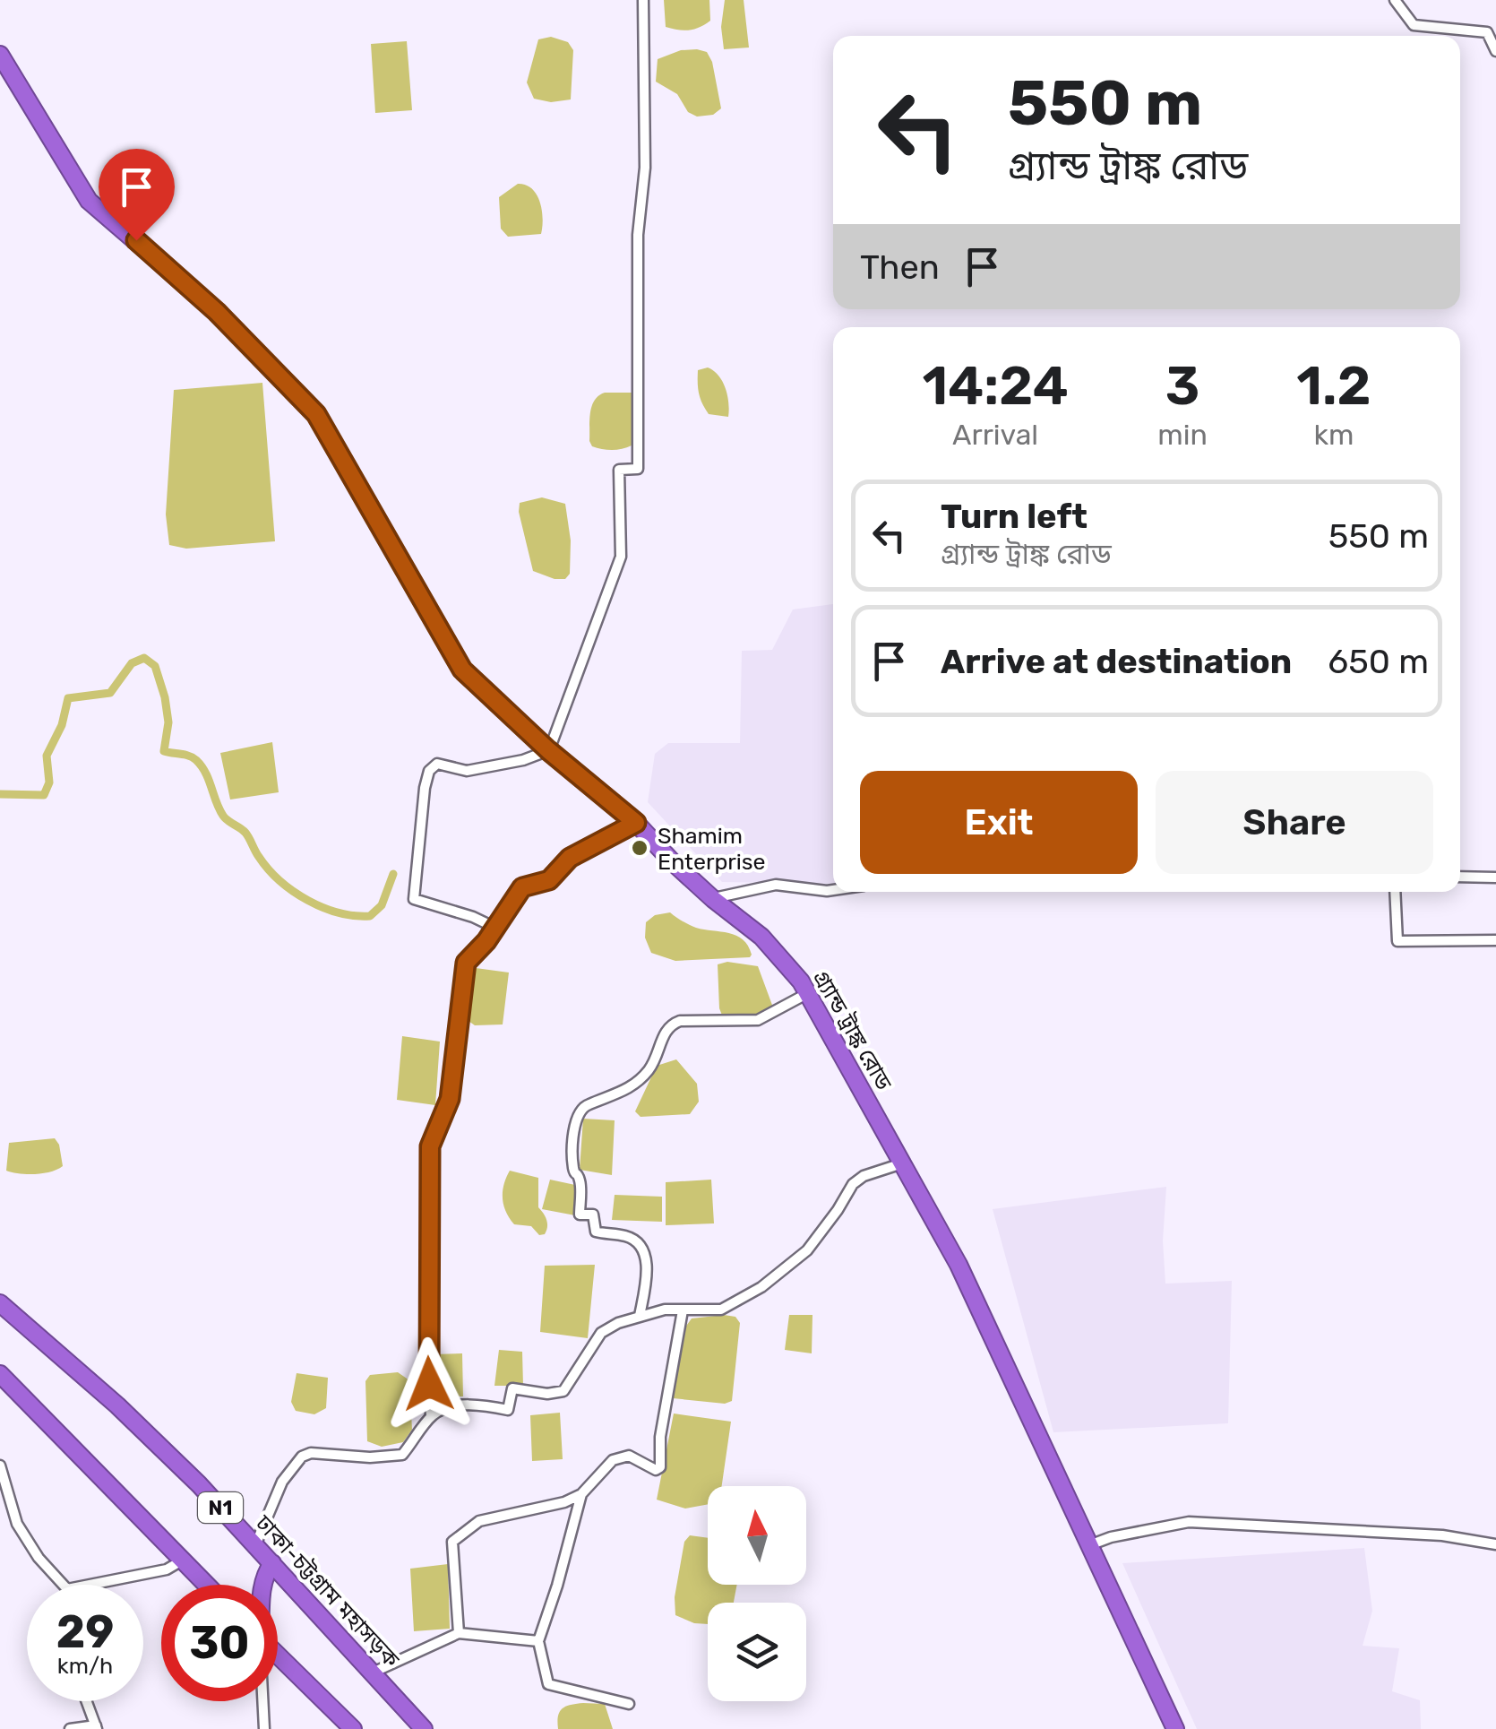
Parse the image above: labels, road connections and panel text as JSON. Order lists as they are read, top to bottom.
{
  "streets": {
    "highway": ["গ্র্যান্ড ট্রাঙ্ক রোড", "N1", "ঢাকা-চট্টগ্রাম মহাসড়ক"]
  },
  "places": ["Shamim Enterprise"],
  "north": "top",
  "page": {
    "turn": ["550 m", "গ্র্যান্ড ট্রাঙ্ক রোড"],
    "then": "Then",
    "eta": [
      "14:24",
      "Arrival",
      "3",
      "min",
      "1.2",
      "km"
    ],
    "list": [
      {
        "name": "Turn left",
        "note": "গ্র্যান্ড ট্রাঙ্ক রোড",
        "value": "550 m"
      },
      {
        "name": "Arrive at destination",
        "value": "650 m"
      }
    ],
    "buttons": ["Exit", "Share"],
    "speed": "29 km/h",
    "limit": "30"
  }
}
